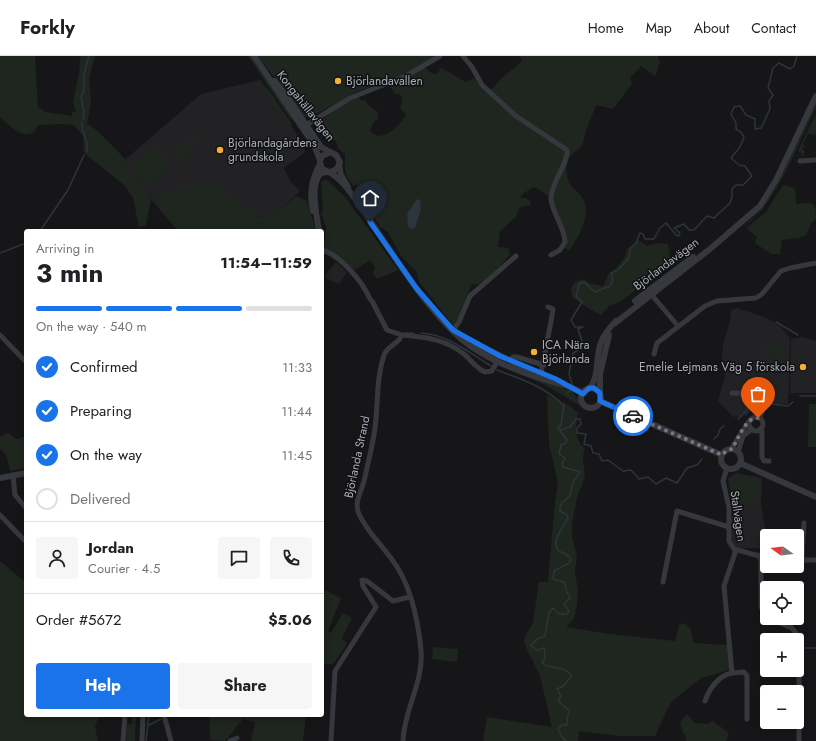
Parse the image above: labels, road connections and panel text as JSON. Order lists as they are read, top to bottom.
{
  "streets": {
    "street": [
      "Kongahällavägen",
      "Björlandavägen",
      "Björlanda Strand",
      "Stallvägen"
    ]
  },
  "crossings": [
    ["Kongahällavägen", "Björlandavägen"],
    ["Kongahällavägen", "Stallvägen"]
  ],
  "places": [
    "Björlandavallen",
    "Björlandagårdens grundskola",
    "ICA Nära Björlanda",
    "Emelie Lejmans Väg 5 förskola"
  ],
  "north": "left",
  "page": {
    "header": "Forkly",
    "nav": [
      "Home",
      "Map",
      "About",
      "Contact"
    ],
    "heading": ["3 min", "Arriving in", "11:54–11:59"],
    "panel": [
      "Jordan",
      "Courier · 4.5",
      "Order #5672",
      "$5.06"
    ],
    "bar": "On the way · 540 m",
    "list": [
      ["Confirmed", "11:33"],
      ["Preparing", "11:44"],
      ["On the way", "11:45"],
      "Delivered"
    ],
    "map_buttons": ["+", "−"],
    "buttons": ["Help", "Share"]
  }
}
